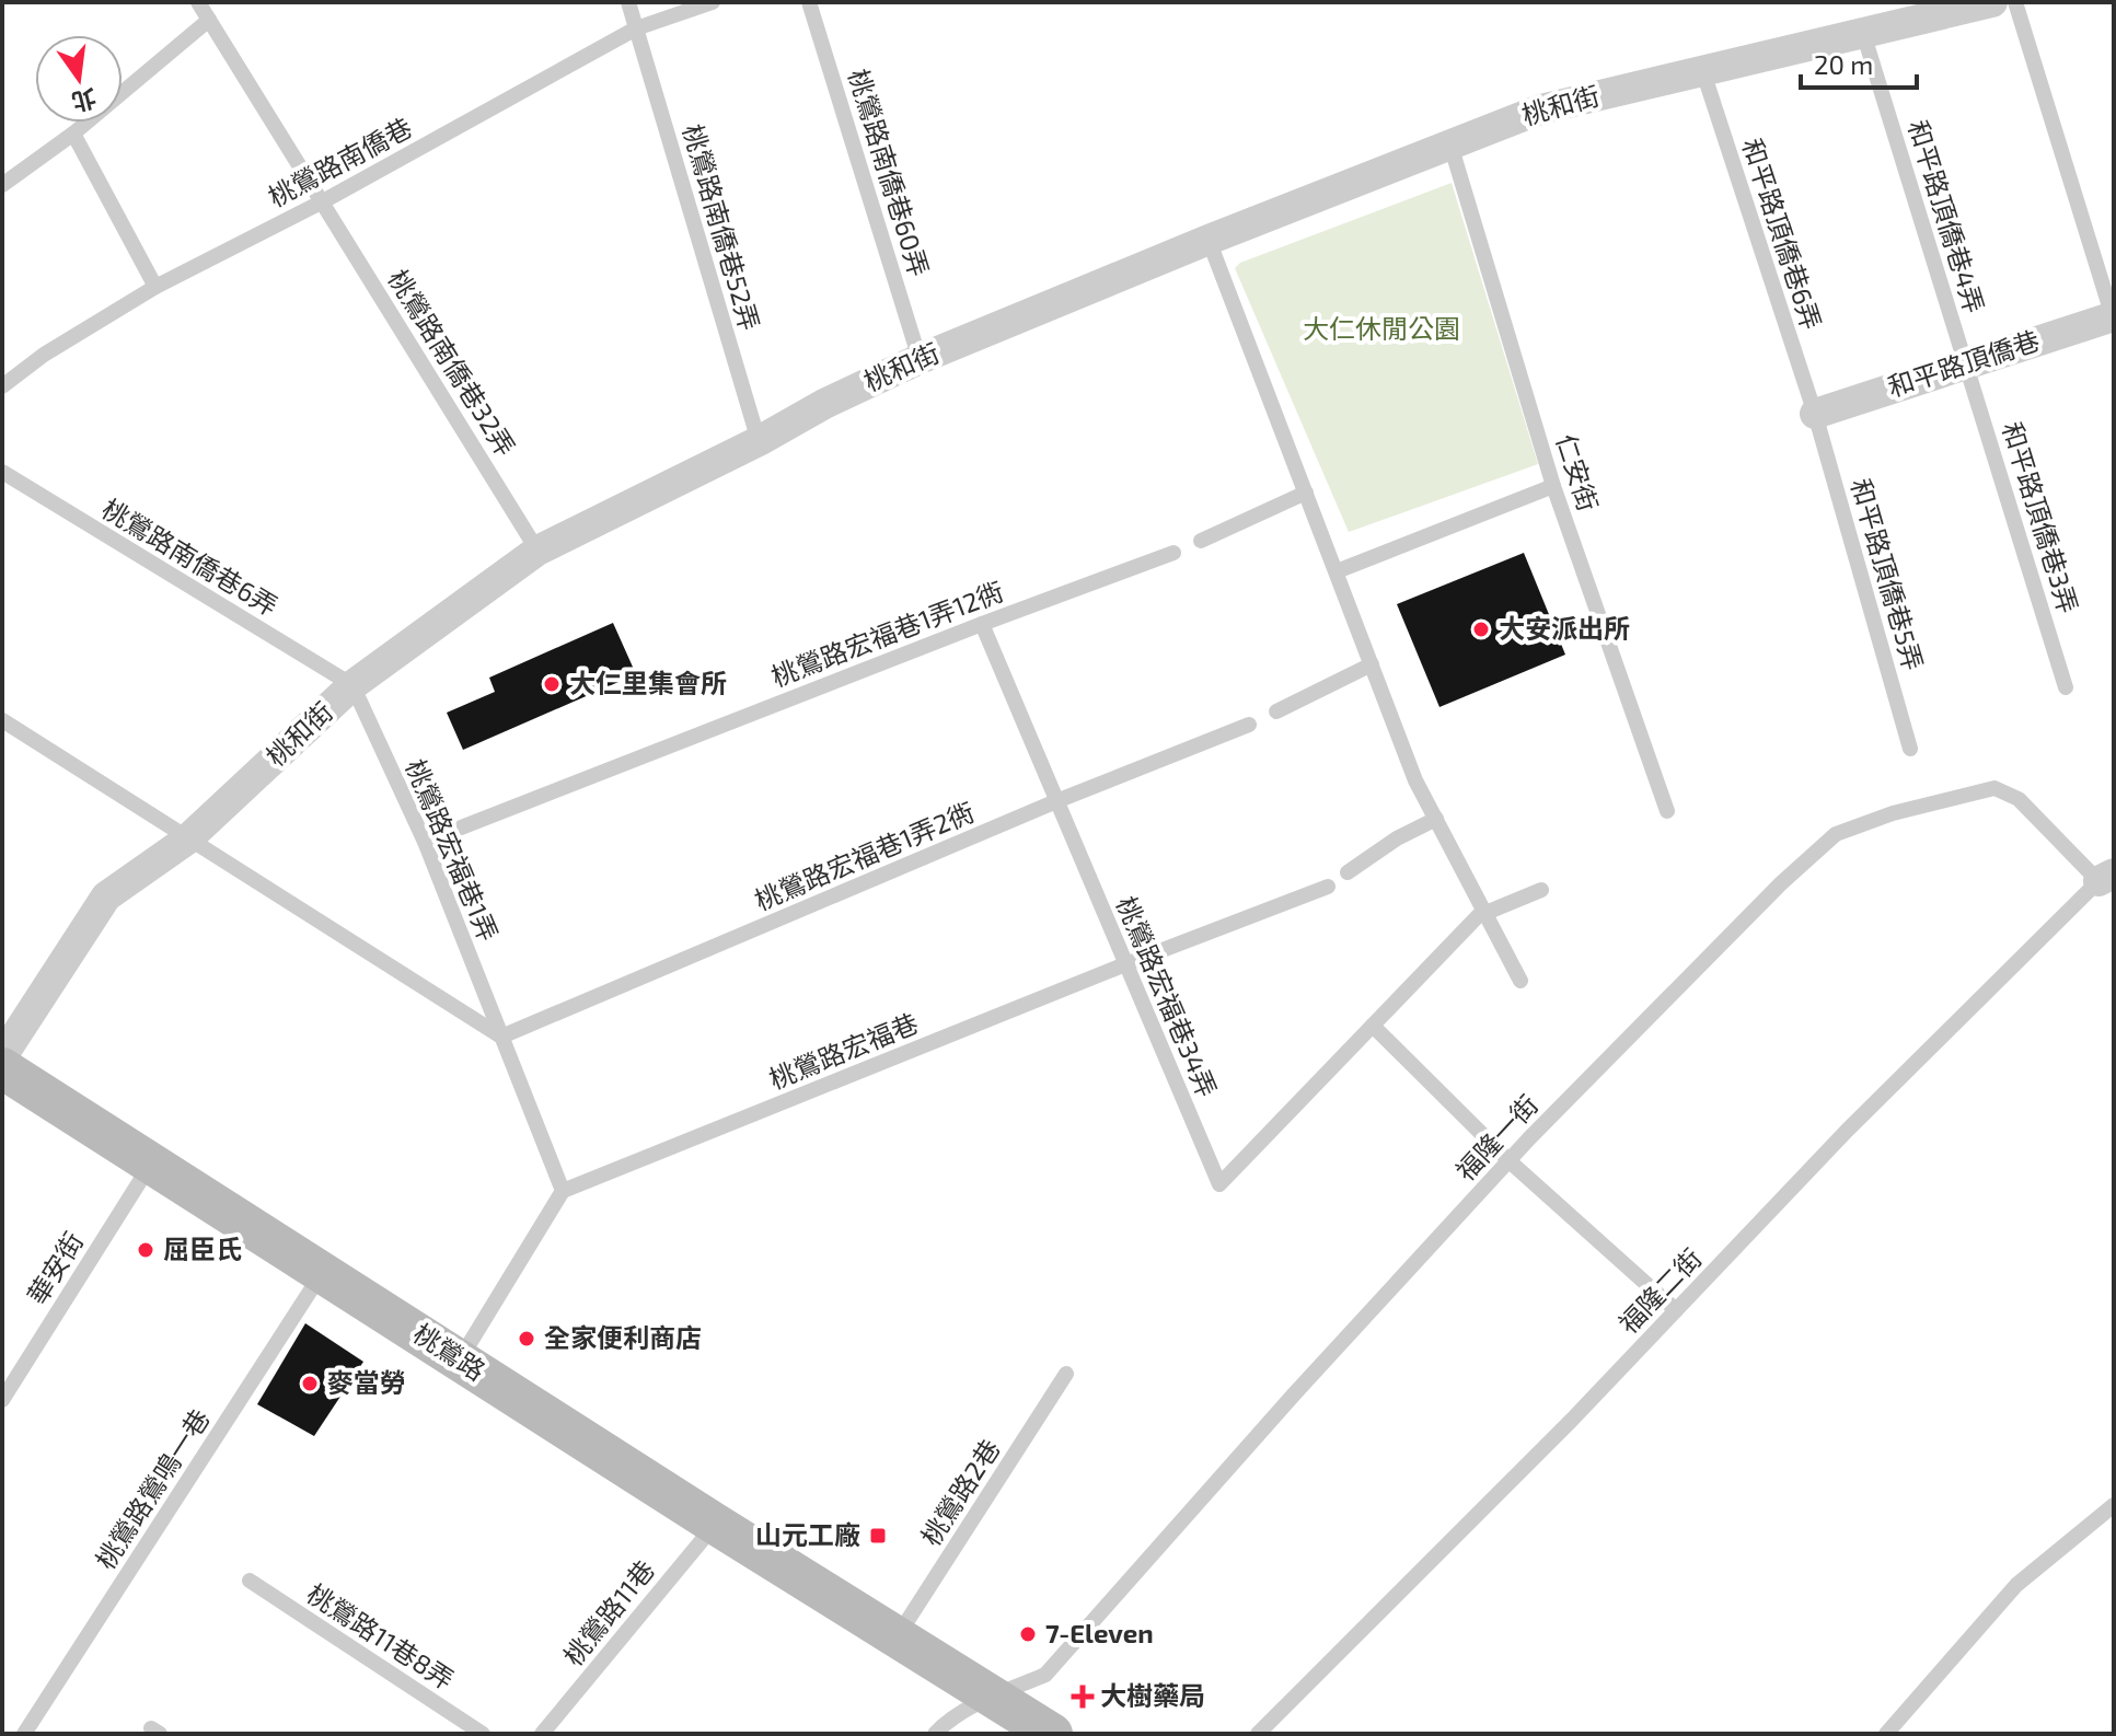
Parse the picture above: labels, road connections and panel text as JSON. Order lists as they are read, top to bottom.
{
  "streets": {
    "main road": ["桃鶯路"],
    "street": ["桃和街", "和平路頂僑巷"],
    "lane": [
      "桃鶯路南僑巷",
      "桃鶯路南僑巷60弄",
      "和平路頂僑巷4弄",
      "桃鶯路南僑巷52弄",
      "和平路頂僑巷6弄",
      "桃鶯路南僑巷32弄",
      "仁安街",
      "和平路頂僑巷3弄",
      "桃鶯路南僑巷6弄",
      "和平路頂僑巷5弄",
      "桃鶯路宏福巷1弄12衖",
      "桃鶯路宏福巷1弄",
      "桃鶯路宏福巷1弄2衖",
      "桃鶯路宏福巷34弄",
      "桃鶯路宏福巷",
      "福隆一街",
      "華安街",
      "福隆二街",
      "桃鶯路鶯鳴一巷",
      "桃鶯路2巷",
      "桃鶯路11巷",
      "桃鶯路11巷8弄"
    ]
  },
  "crossings": [
    ["桃和街", "桃鶯路南僑巷60弄"],
    ["桃和街", "和平路頂僑巷4弄"],
    ["桃和街", "桃鶯路南僑巷52弄"],
    ["桃和街", "和平路頂僑巷6弄"],
    ["桃和街", "桃鶯路南僑巷32弄"],
    ["桃和街", "仁安街"],
    ["桃和街", "桃鶯路南僑巷6弄"],
    ["桃和街", "桃鶯路宏福巷1弄"],
    ["桃鶯路南僑巷", "桃鶯路南僑巷52弄"],
    ["桃鶯路南僑巷", "桃鶯路南僑巷32弄"],
    ["和平路頂僑巷4弄", "和平路頂僑巷"],
    ["和平路頂僑巷4弄", "和平路頂僑巷3弄"],
    ["和平路頂僑巷6弄", "和平路頂僑巷"],
    ["和平路頂僑巷6弄", "和平路頂僑巷5弄"],
    ["和平路頂僑巷", "和平路頂僑巷3弄"],
    ["和平路頂僑巷", "和平路頂僑巷5弄"],
    ["桃鶯路南僑巷6弄", "桃鶯路宏福巷1弄"],
    ["桃鶯路宏福巷1弄12衖", "桃鶯路宏福巷1弄"],
    ["桃鶯路宏福巷1弄12衖", "桃鶯路宏福巷34弄"],
    ["桃鶯路宏福巷1弄", "桃鶯路宏福巷1弄2衖"],
    ["桃鶯路宏福巷1弄", "桃鶯路宏福巷"],
    ["桃鶯路宏福巷1弄2衖", "桃鶯路宏福巷34弄"],
    ["桃鶯路宏福巷34弄", "桃鶯路宏福巷"],
    ["福隆一街", "福隆二街"],
    ["福隆一街", "桃鶯路"],
    ["華安街", "桃鶯路"],
    ["桃鶯路", "桃鶯路鶯鳴一巷"],
    ["桃鶯路", "桃鶯路2巷"],
    ["桃鶯路", "桃鶯路11巷"]
  ],
  "parks": ["大仁休閒公園"],
  "places": {
    "other": [
      "大安派出所",
      "大仁里集會所",
      "屈臣氏",
      "全家便利商店",
      "麥當勞",
      "7-Eleven"
    ],
    "transit": ["山元工廠"],
    "health": ["大樹藥局"]
  },
  "scale_bar": "20 m",
  "north": "bottom"
}
